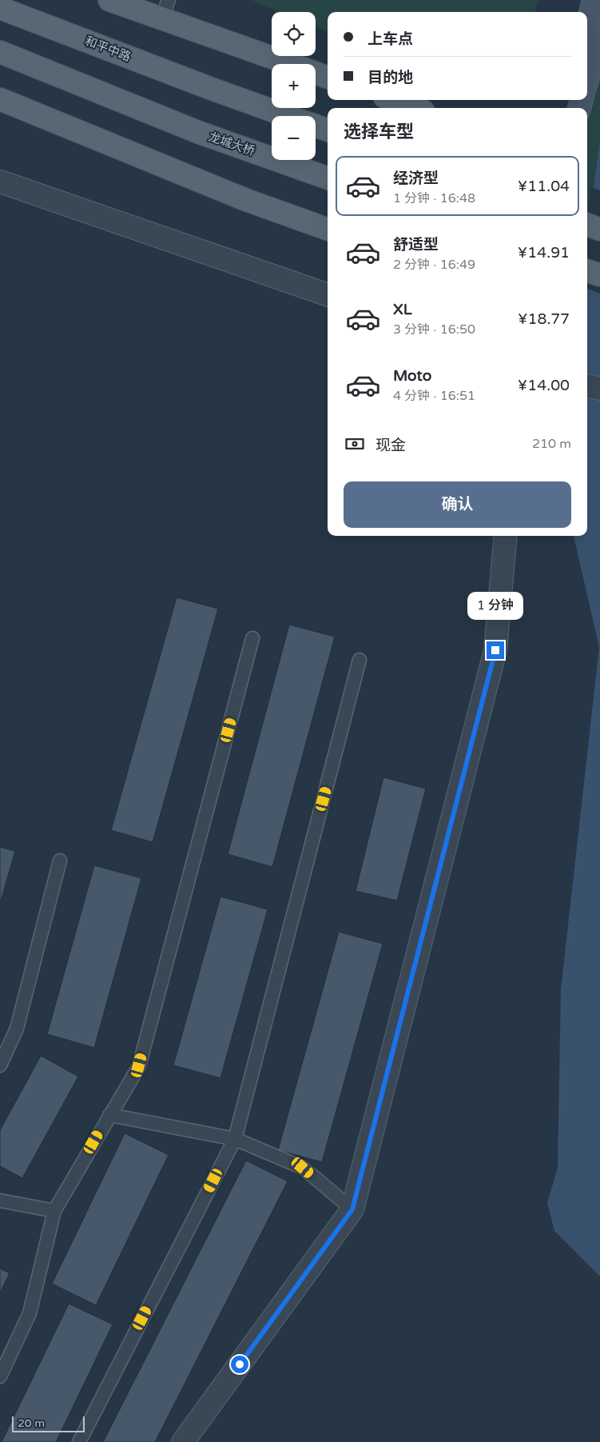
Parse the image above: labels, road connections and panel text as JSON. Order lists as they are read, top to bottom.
{
  "streets": {
    "main road": ["和平中路", "龙城大桥"]
  },
  "scale_bar": "20 m",
  "page": {
    "map_buttons": ["+", "−"],
    "banner": ["上车点", "目的地"],
    "heading": "选择车型",
    "list": [
      {
        "name": "经济型",
        "note": "1 分钟 · 16:48",
        "value": "¥11.04"
      },
      {
        "name": "舒适型",
        "note": "2 分钟 · 16:49",
        "value": "¥14.91"
      },
      {
        "name": "XL",
        "note": "3 分钟 · 16:50",
        "value": "¥18.77"
      },
      {
        "name": "Moto",
        "note": "4 分钟 · 16:51",
        "value": "¥14.00"
      }
    ],
    "pay": ["现金", "210 m"],
    "buttons": "确认",
    "bubble": "1 分钟",
    "scale": "20 m"
  }
}
